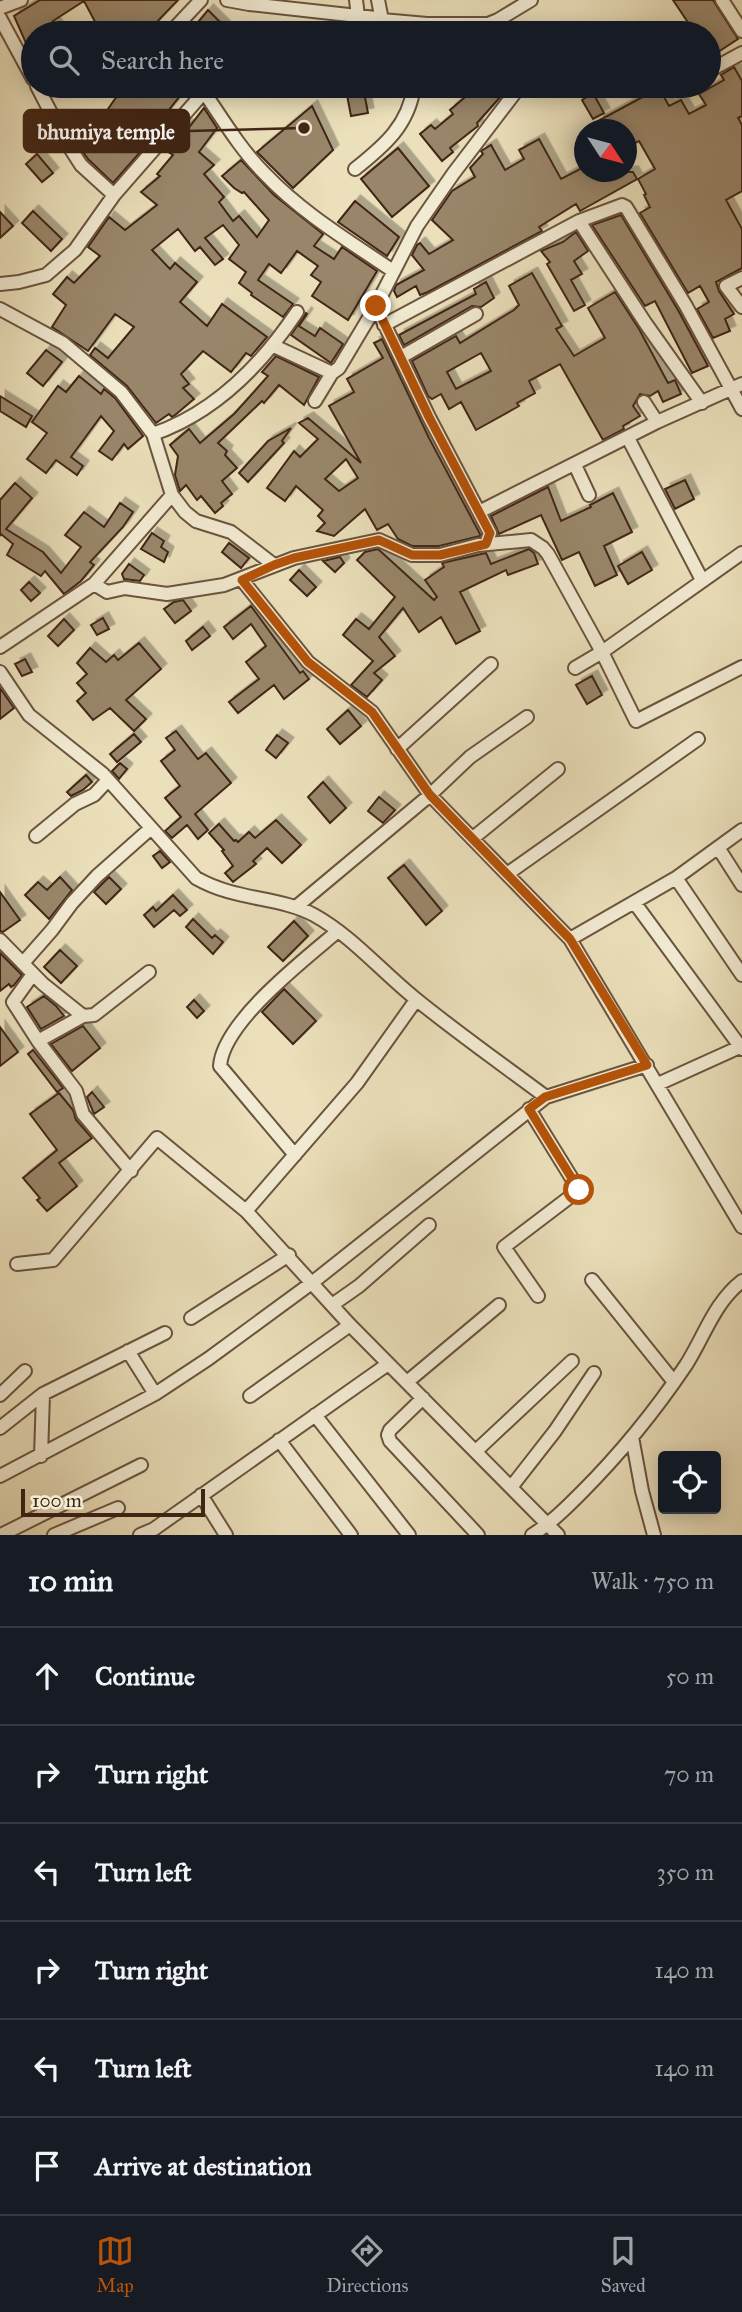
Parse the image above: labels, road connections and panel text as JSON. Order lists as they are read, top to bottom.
{
  "places": ["bhumiya temple"],
  "scale_bar": "100 m",
  "north": "bottom right",
  "page": {
    "search": "Search here",
    "scale": "100 m",
    "heading": ["10 min", "Walk · 750 m"],
    "list": [
      ["Continue", "50 m"],
      ["Turn right", "70 m"],
      ["Turn left", "350 m"],
      ["Turn right", "140 m"],
      ["Turn left", "140 m"],
      "Arrive at destination"
    ],
    "nav": ["Map", "Directions", "Saved"]
  }
}
